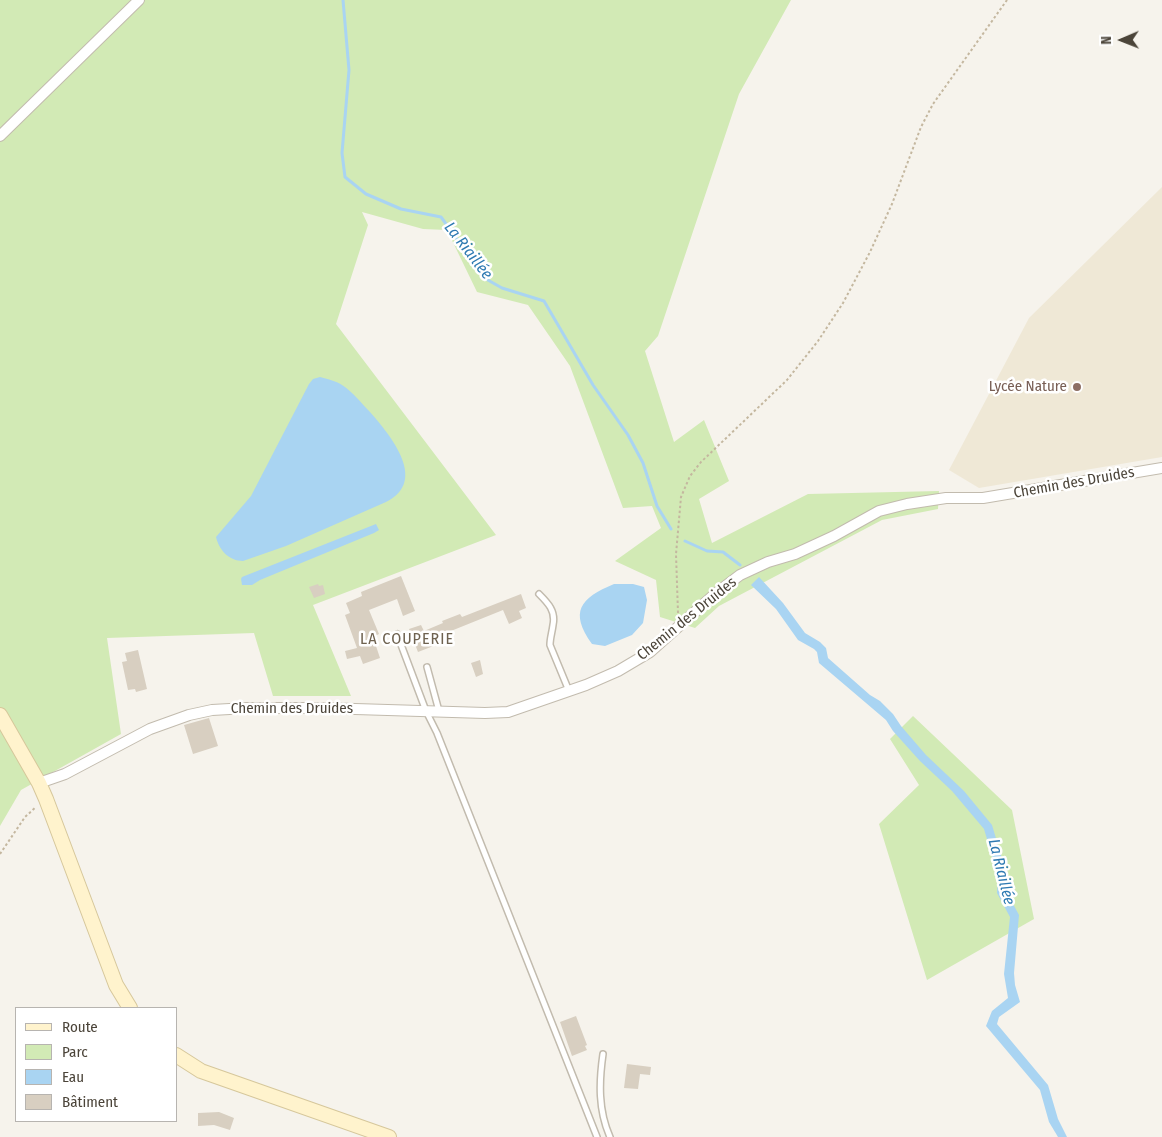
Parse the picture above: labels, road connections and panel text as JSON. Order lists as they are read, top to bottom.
{
  "streets": {
    "street": ["Chemin des Druides"]
  },
  "districts": ["LA COUPERIE"],
  "water": ["La Riaillée"],
  "places": ["Lycée Nature"],
  "legend": [
    "Route",
    "Parc",
    "Eau",
    "Bâtiment"
  ],
  "north": "left"
}
